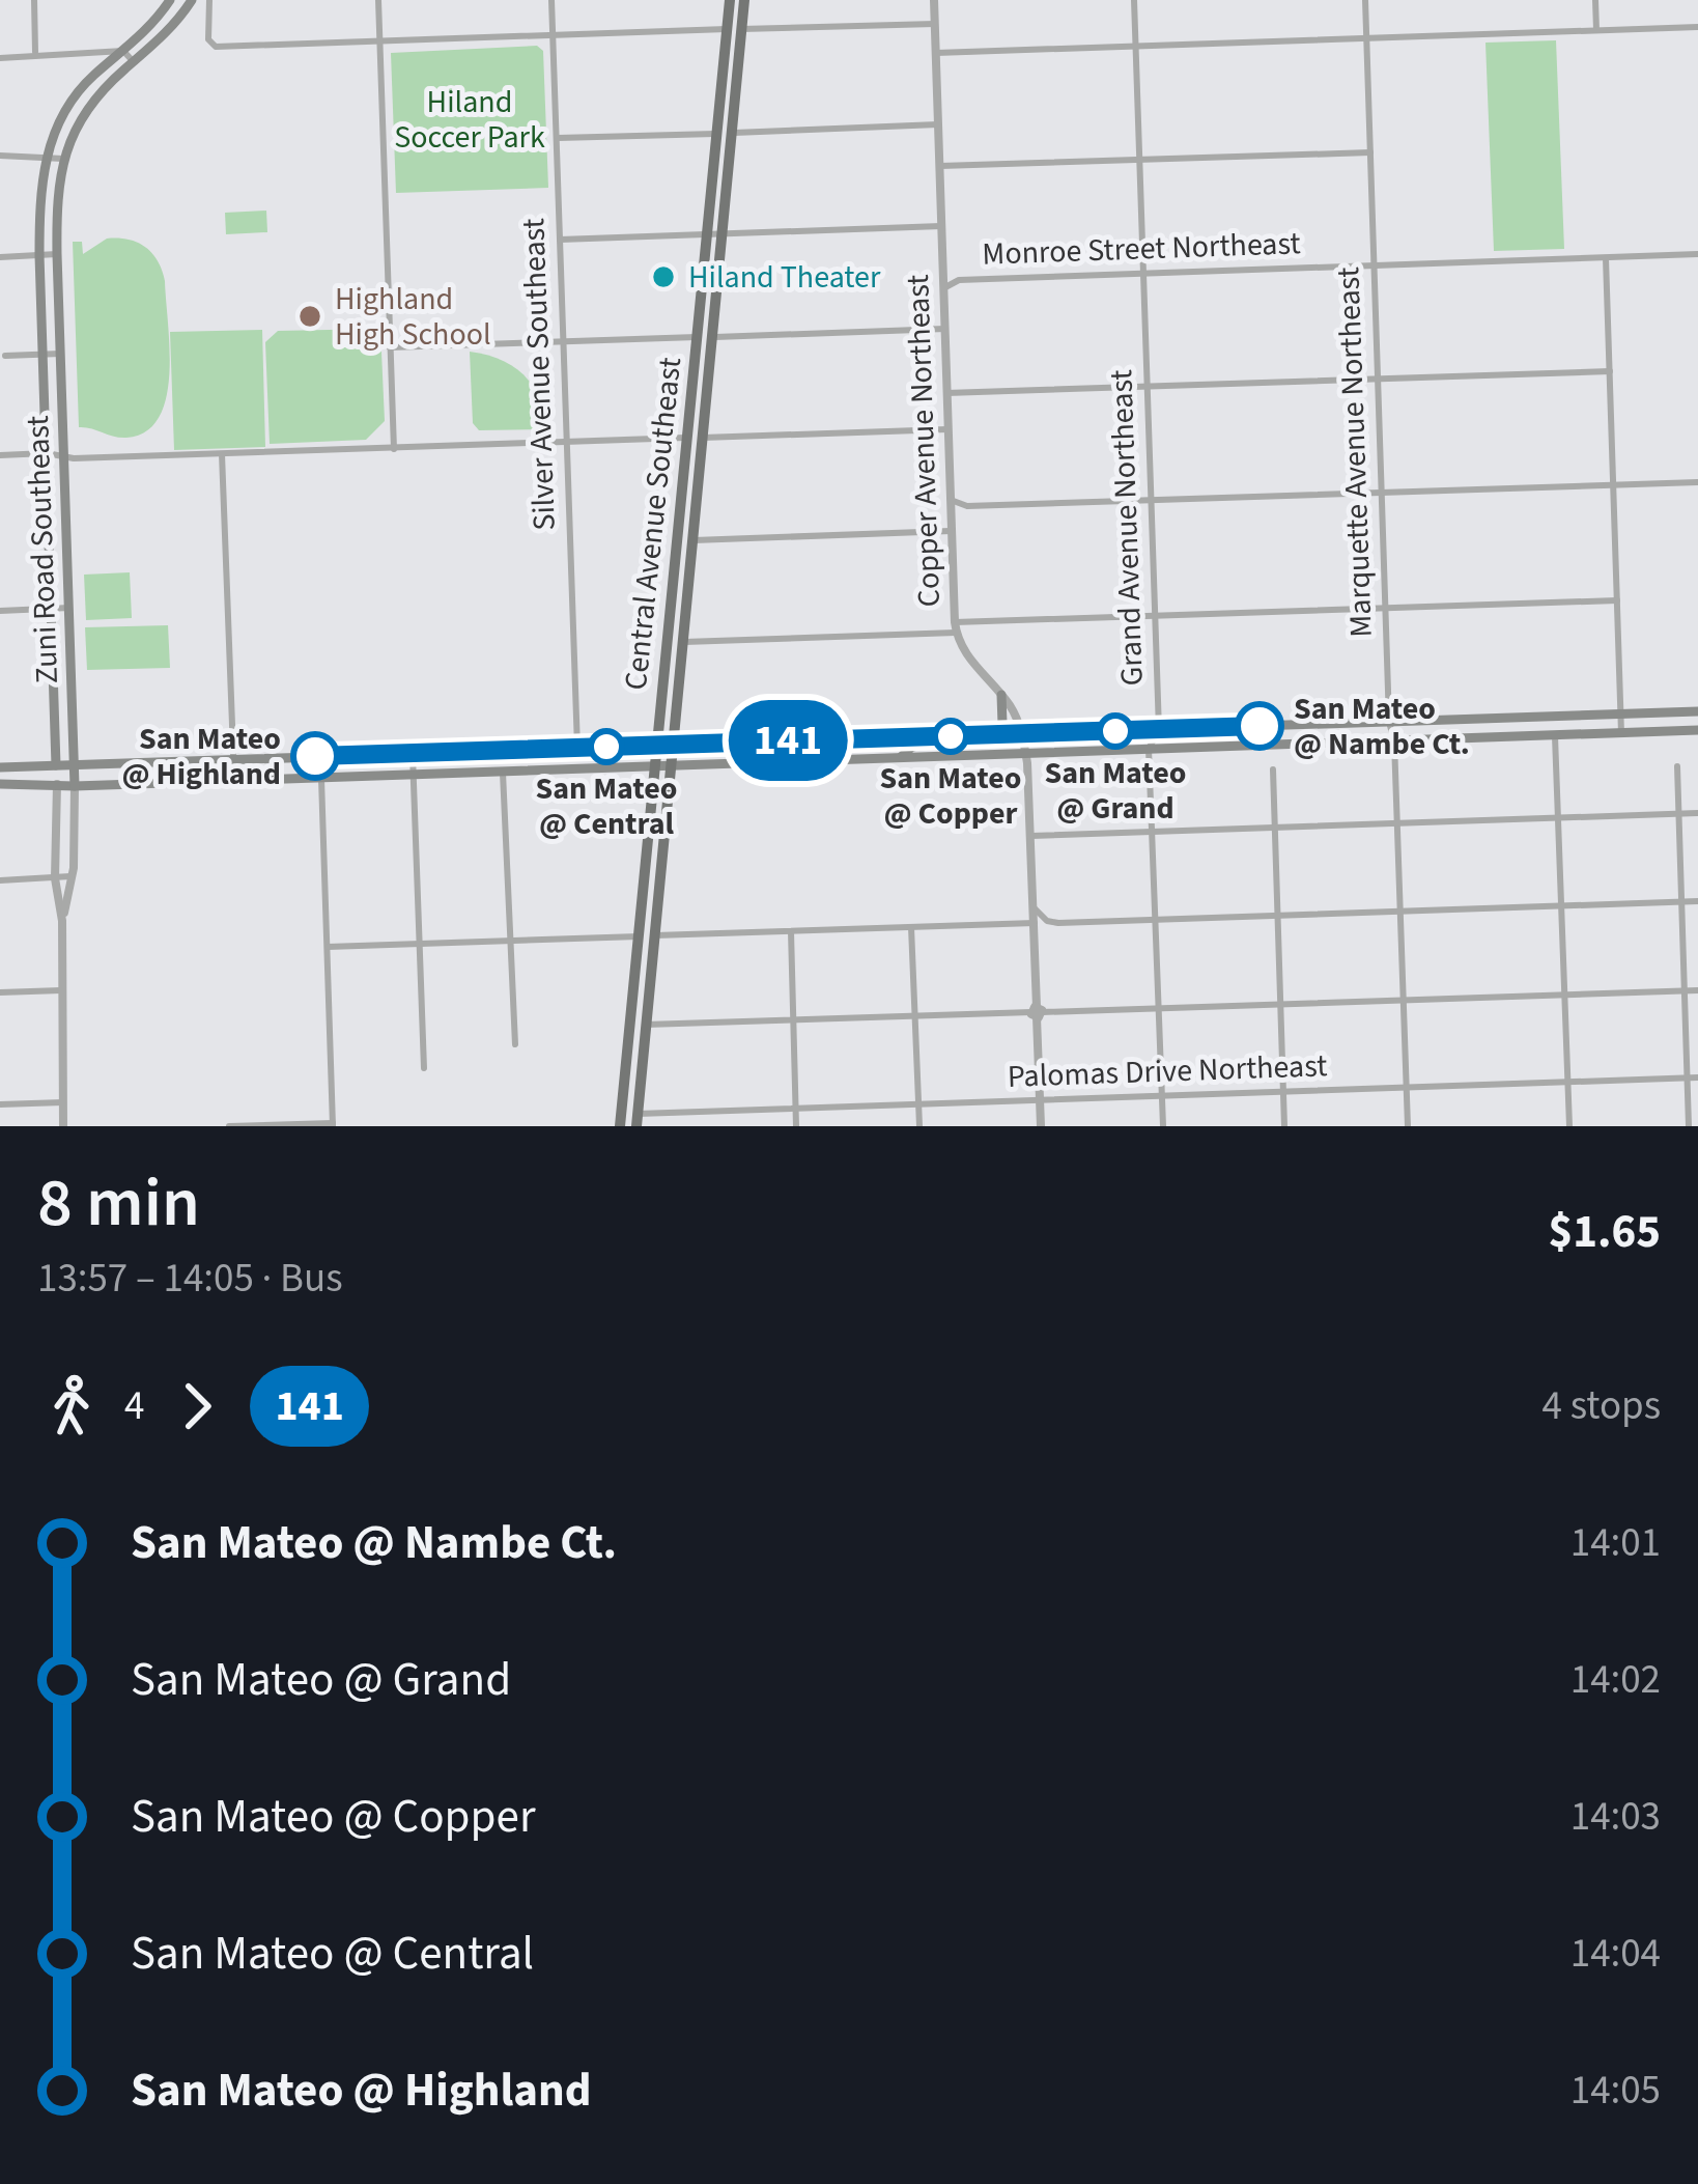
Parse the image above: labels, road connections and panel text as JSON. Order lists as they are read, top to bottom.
{
  "streets": {
    "main road": ["Central Avenue Southeast", "Zuni Road Southeast"],
    "street": [
      "Monroe Street Northeast",
      "Silver Avenue Southeast",
      "Copper Avenue Northeast",
      "Marquette Avenue Northeast",
      "Grand Avenue Northeast",
      "Palomas Drive Northeast"
    ]
  },
  "crossings": [
    ["Monroe Street Northeast", "Silver Avenue Southeast"],
    ["Monroe Street Northeast", "Copper Avenue Northeast"],
    ["Monroe Street Northeast", "Marquette Avenue Northeast"],
    ["Monroe Street Northeast", "Central Avenue Southeast"],
    ["Monroe Street Northeast", "Grand Avenue Northeast"],
    ["Copper Avenue Northeast", "Palomas Drive Northeast"],
    ["Marquette Avenue Northeast", "Palomas Drive Northeast"]
  ],
  "parks": ["Hiland Soccer Park"],
  "places": [
    "Hiland Theater",
    "Highland High School",
    "San Mateo @ Nambe Ct.",
    "San Mateo @ Grand",
    "San Mateo @ Copper",
    "San Mateo @ Central",
    "San Mateo @ Highland"
  ],
  "lines": ["bus line 141"],
  "page": {
    "on_map": "141",
    "heading": ["8 min", "13:57 – 14:05 · Bus", "$1.65"],
    "legs": ["4", "141", "4 stops"],
    "list": [
      {
        "name": "San Mateo @ Nambe Ct.",
        "value": "14:01"
      },
      {
        "name": "San Mateo @ Grand",
        "value": "14:02"
      },
      {
        "name": "San Mateo @ Copper",
        "value": "14:03"
      },
      {
        "name": "San Mateo @ Central",
        "value": "14:04"
      },
      {
        "name": "San Mateo @ Highland",
        "value": "14:05"
      }
    ]
  }
}
